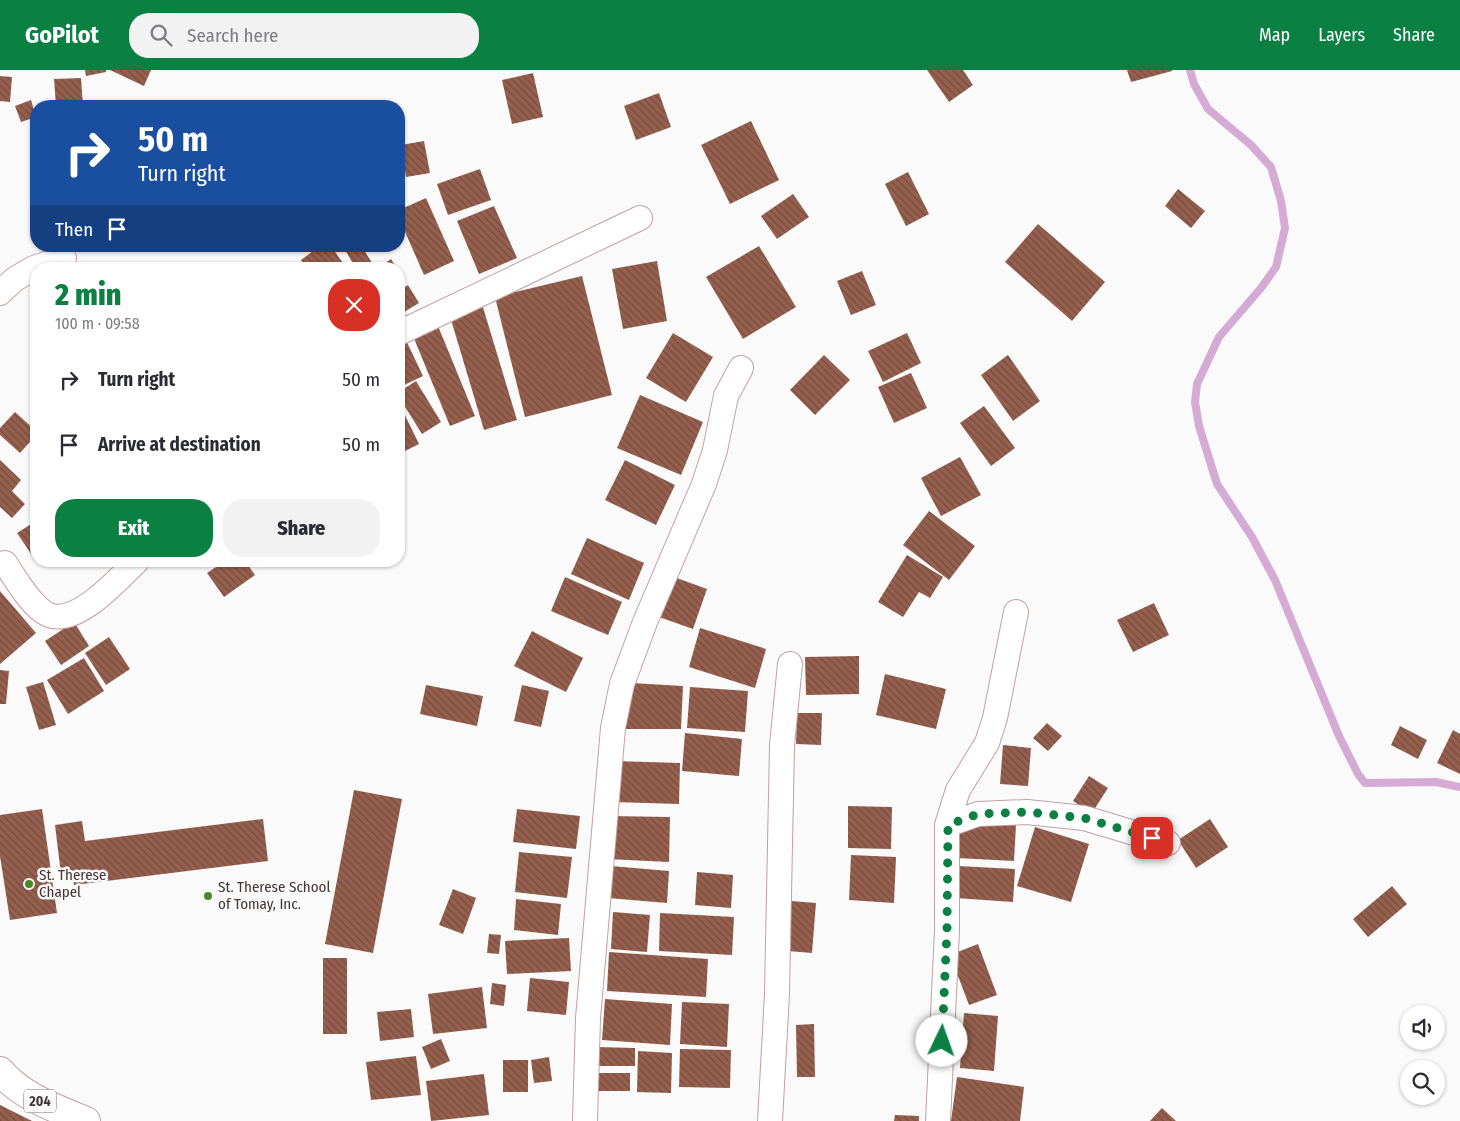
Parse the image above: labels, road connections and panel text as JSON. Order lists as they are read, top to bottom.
{
  "streets": {
    "highway": ["204"]
  },
  "places": ["St. Therese Chapel", "St. Therese School of Tomay, Inc."],
  "page": {
    "header": "GoPilot",
    "search": "Search here",
    "nav": ["Map", "Layers", "Share"],
    "turn": ["50 m", "Turn right"],
    "then": "Then",
    "heading": ["2 min", "100 m · 09:58"],
    "list": [
      {
        "name": "Turn right",
        "value": "50 m"
      },
      {
        "name": "Arrive at destination",
        "value": "50 m"
      }
    ],
    "buttons": ["Exit", "Share"]
  }
}
